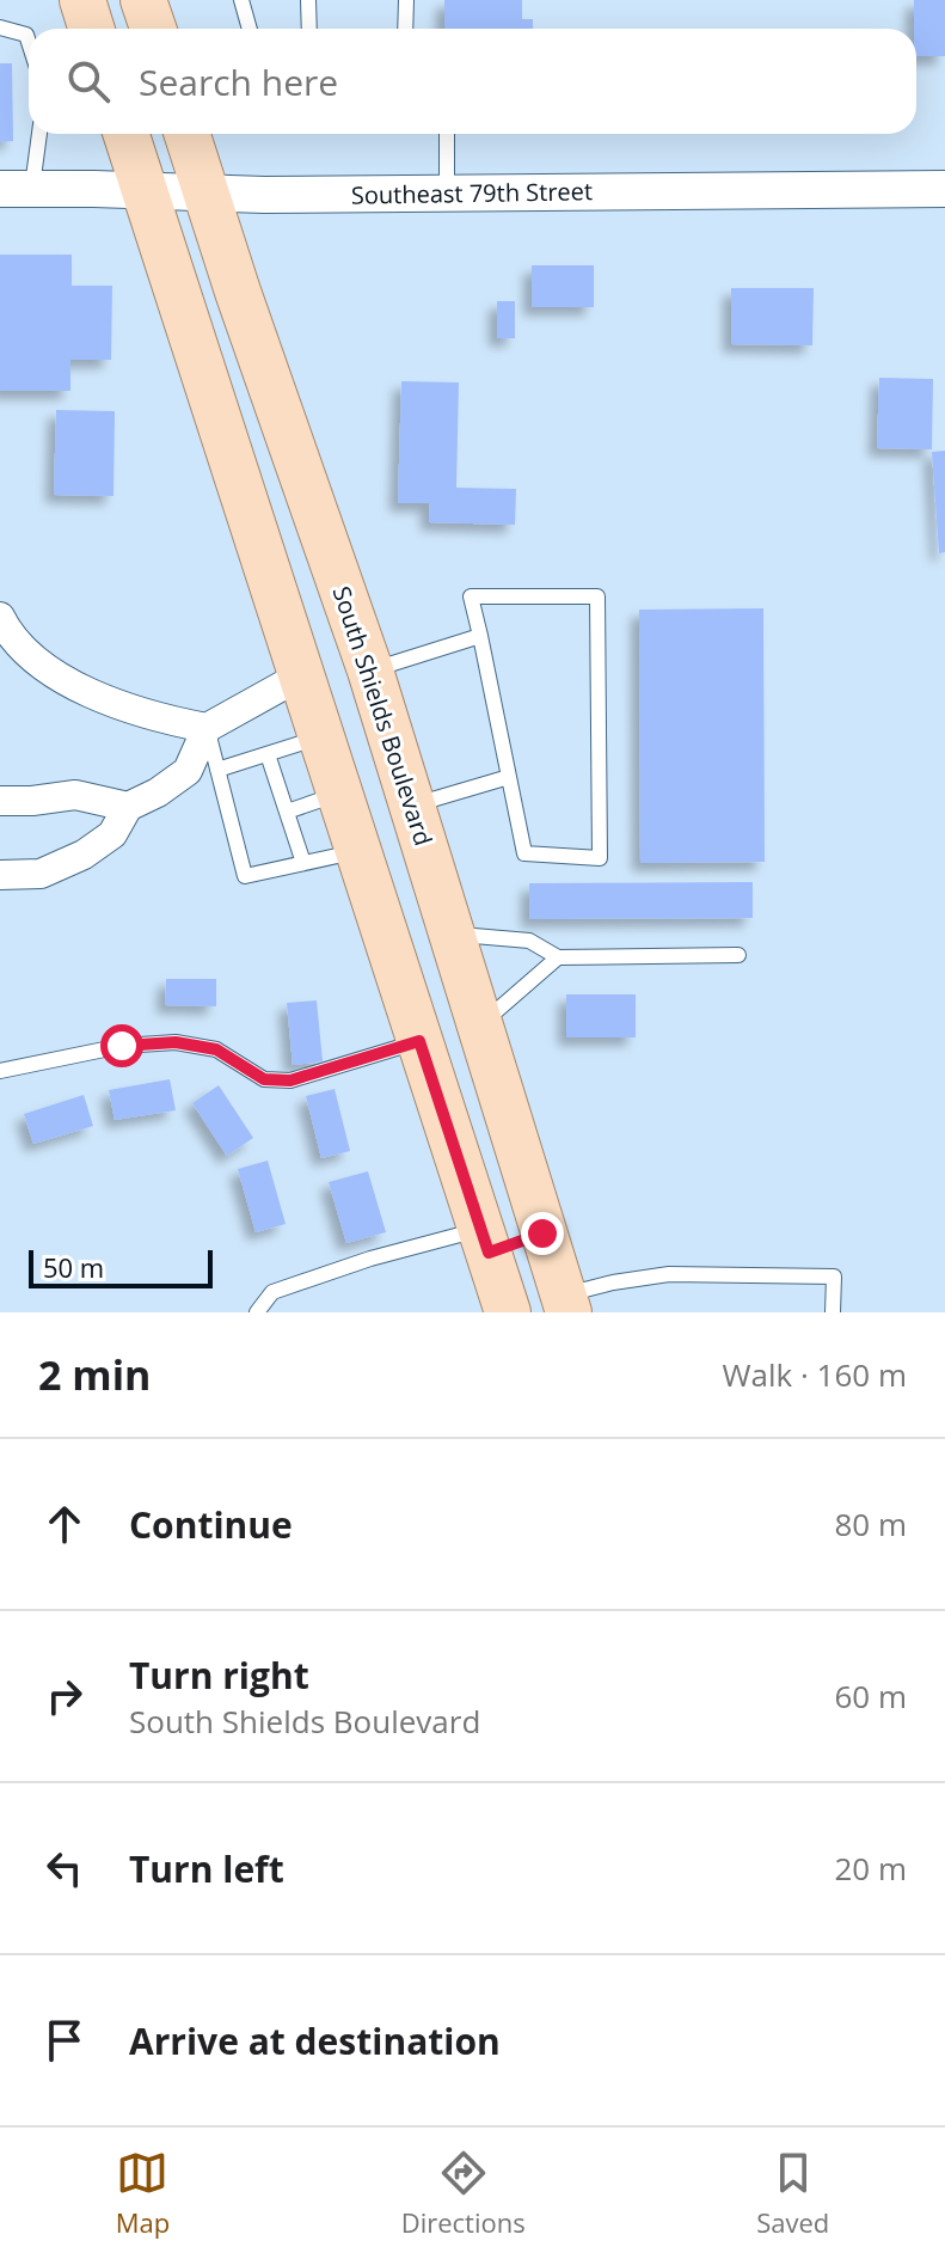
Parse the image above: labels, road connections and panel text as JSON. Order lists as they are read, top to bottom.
{
  "streets": {
    "main road": ["South Shields Boulevard"],
    "street": ["Southeast 79th Street"]
  },
  "crossings": [
    ["Southeast 79th Street", "South Shields Boulevard"]
  ],
  "scale_bar": "50 m",
  "page": {
    "search": "Search here",
    "scale": "50 m",
    "heading": ["2 min", "Walk · 160 m"],
    "list": [
      ["Continue", "80 m"],
      ["Turn right", "South Shields Boulevard", "60 m"],
      ["Turn left", "20 m"],
      "Arrive at destination"
    ],
    "nav": ["Map", "Directions", "Saved"]
  }
}
